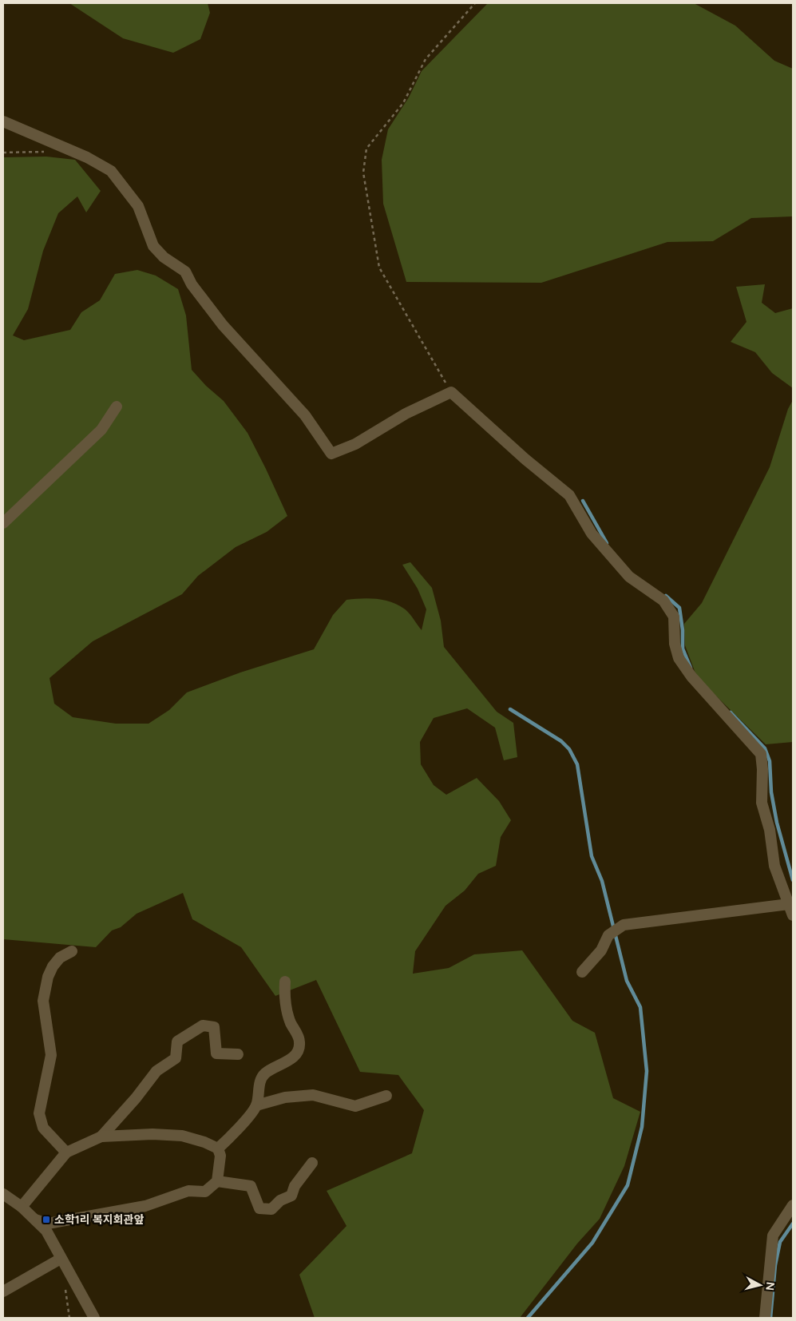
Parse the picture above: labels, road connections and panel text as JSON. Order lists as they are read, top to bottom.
{
  "places": {
    "transit": ["소학1리 복지회관앞"]
  },
  "north": "right"
}
